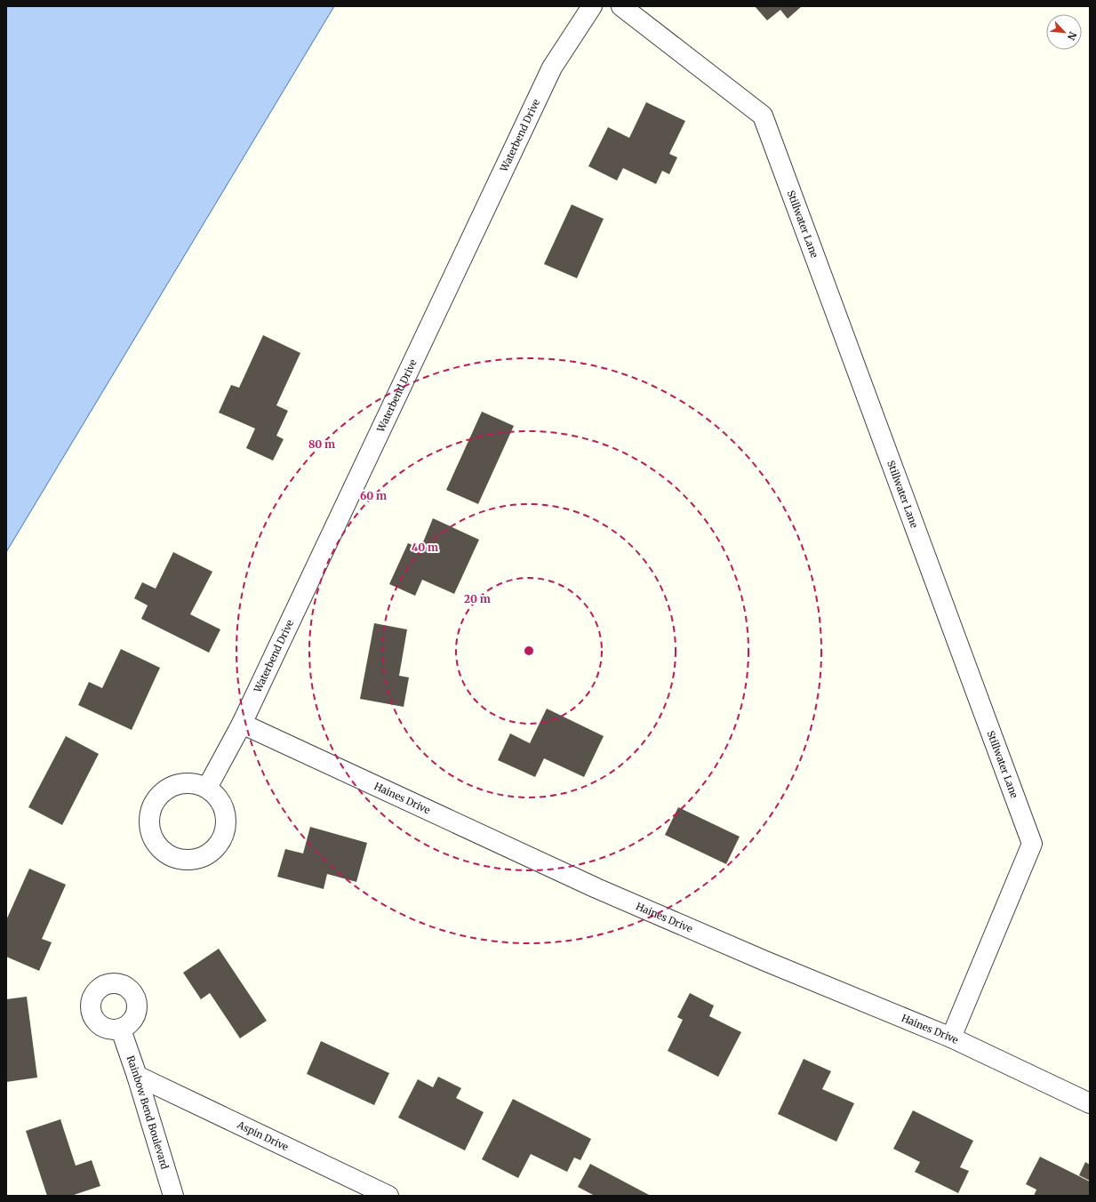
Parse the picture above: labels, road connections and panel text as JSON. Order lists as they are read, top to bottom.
{
  "streets": {
    "street": [
      "Waterbend Drive",
      "Stillwater Lane",
      "Haines Drive",
      "Rainbow Bend Boulevard",
      "Aspin Drive"
    ]
  },
  "crossings": [
    ["Waterbend Drive", "Haines Drive"],
    ["Stillwater Lane", "Haines Drive"],
    ["Rainbow Bend Boulevard", "Aspin Drive"]
  ],
  "north": "bottom right",
  "rings": [
    "80 m",
    "60 m",
    "40 m",
    "20 m"
  ]
}
